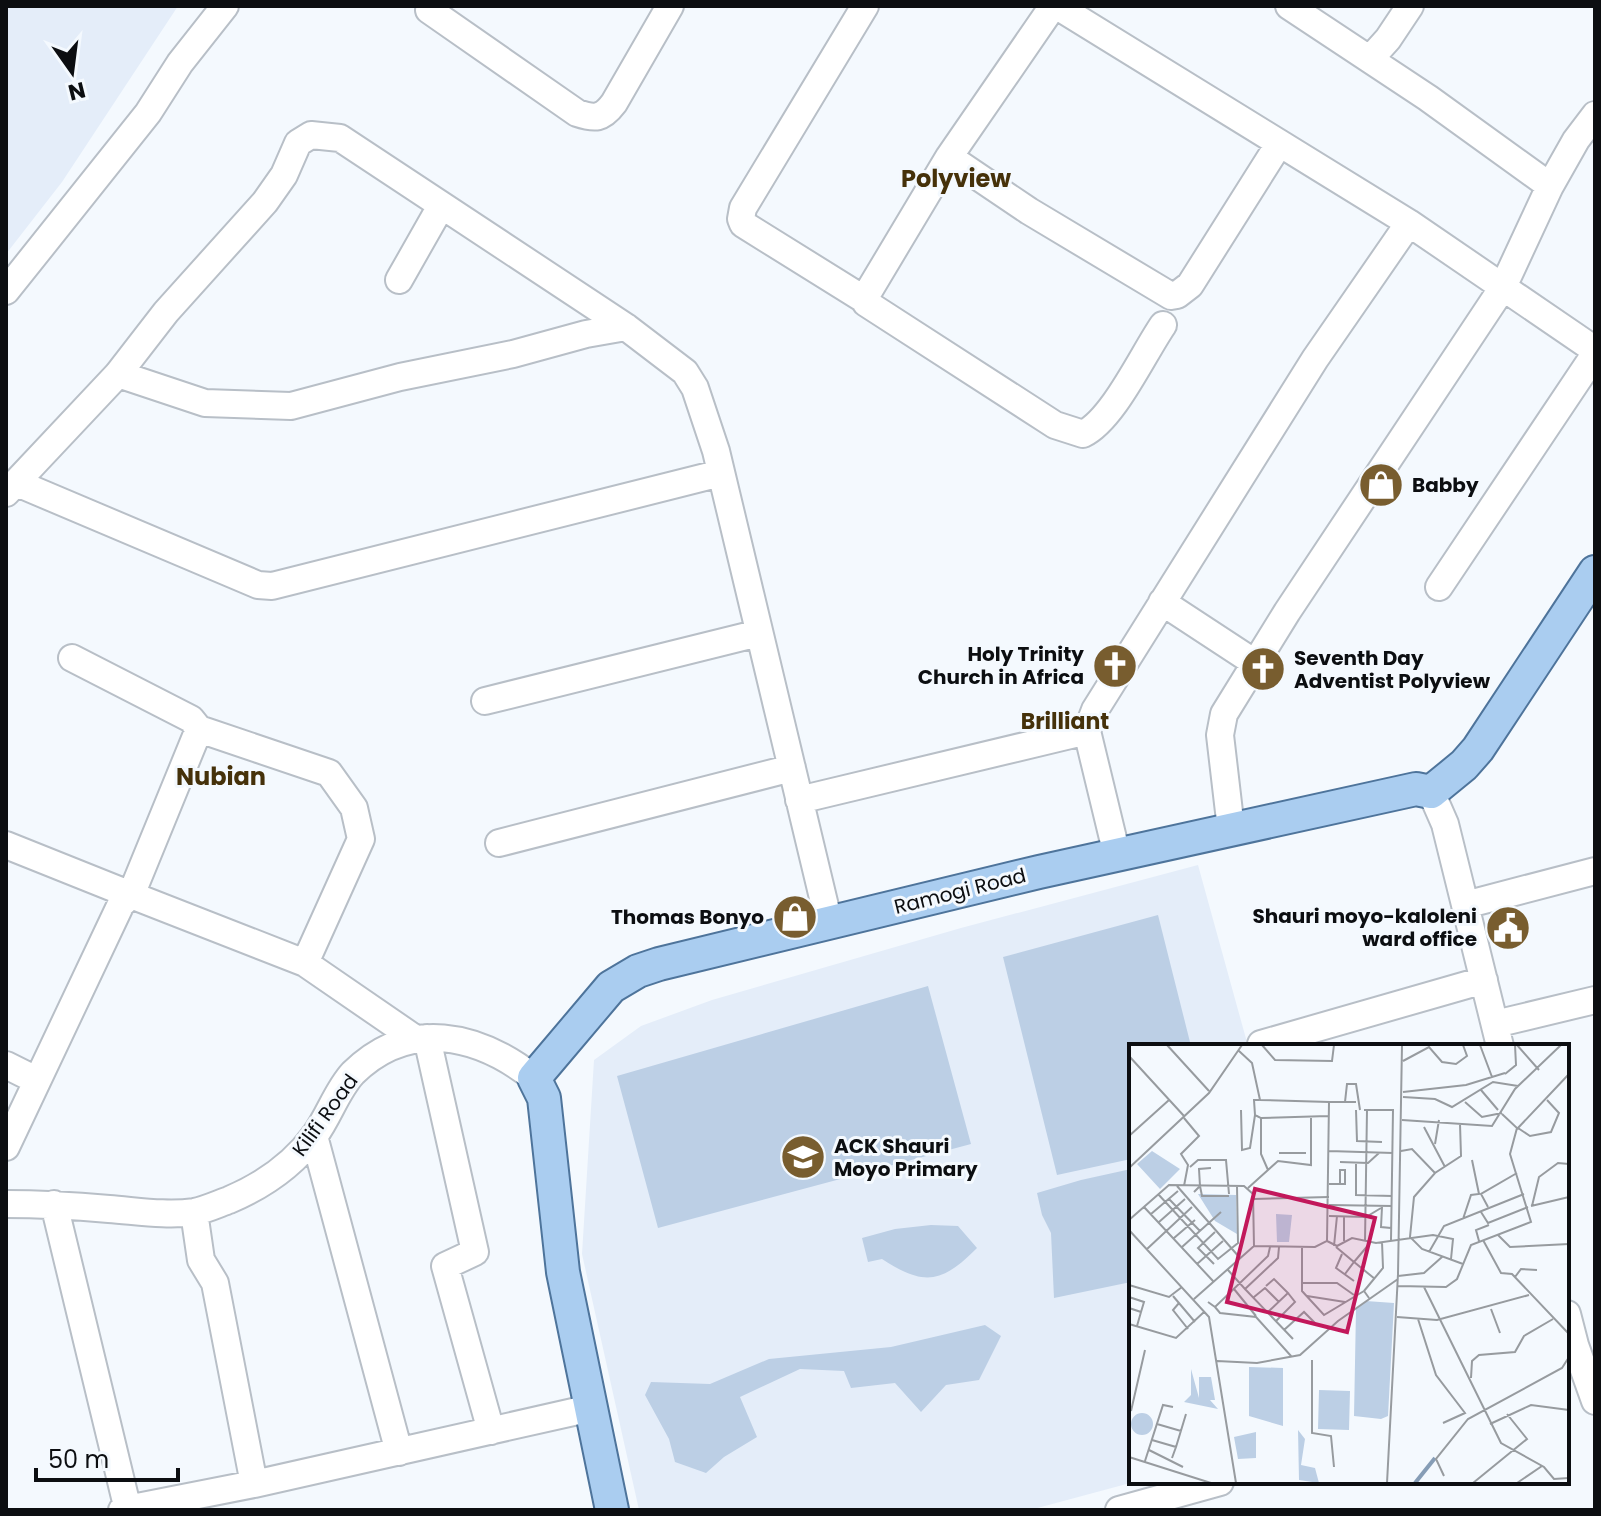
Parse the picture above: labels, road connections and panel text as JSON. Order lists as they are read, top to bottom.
{
  "streets": {
    "main road": ["Ramogi Road"],
    "street": ["Kilifi Road"]
  },
  "crossings": [
    ["Ramogi Road", "Kilifi Road"]
  ],
  "districts": ["Polyview", "Brilliant", "Nubian"],
  "places": {
    "shop": ["Babby", "Thomas Bonyo"],
    "church": ["Holy Trinity Church in Africa", "Seventh Day Adventist Polyview"],
    "public building": ["Shauri moyo-kaloleni ward office"],
    "school or university": ["ACK Shauri Moyo Primary"]
  },
  "scale_bar": "50 m",
  "north": "bottom"
}
